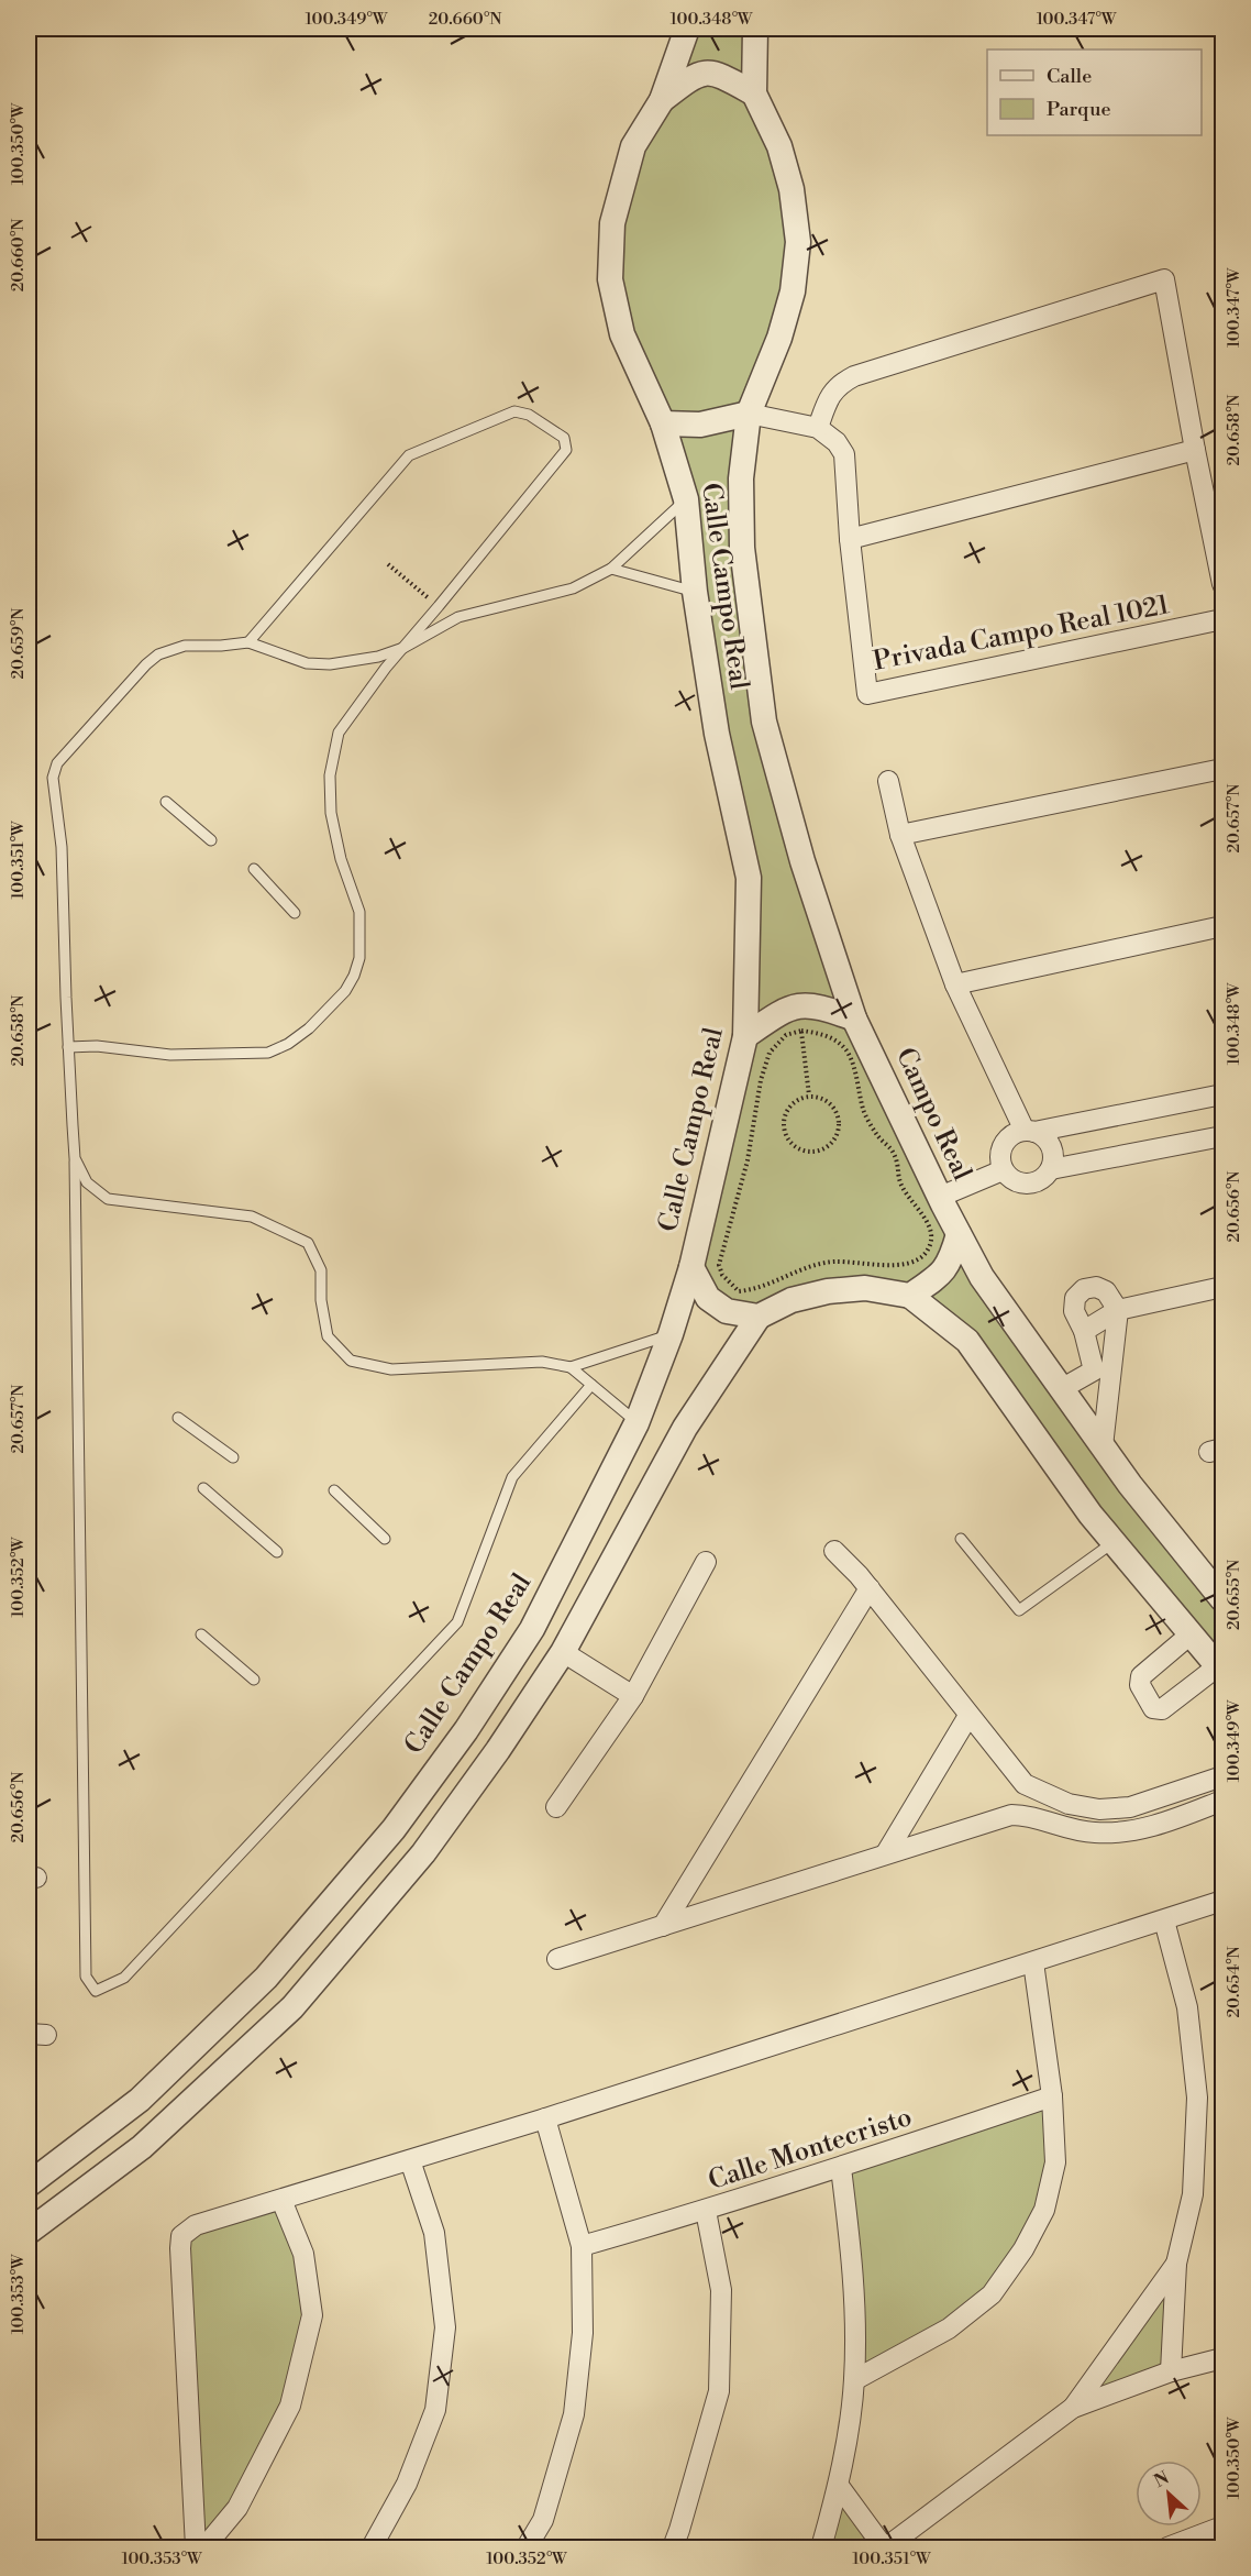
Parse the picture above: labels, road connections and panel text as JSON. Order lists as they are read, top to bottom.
{
  "streets": {
    "street": [
      "Calle Campo Real",
      "Privada Campo Real 1021",
      "Campo Real",
      "Calle Montecristo"
    ]
  },
  "crossings": [
    ["Calle Campo Real", "Campo Real"]
  ],
  "legend": ["Calle", "Parque"],
  "north": "top left",
  "coordinates": [
    "100.349°W",
    "20.660°N",
    "100.348°W",
    "100.347°W",
    "100.350°W",
    "20.658°N",
    "20.659°N",
    "20.657°N",
    "100.351°W",
    "20.656°N",
    "100.352°W",
    "20.655°N",
    "20.654°N",
    "100.353°W"
  ]
}
